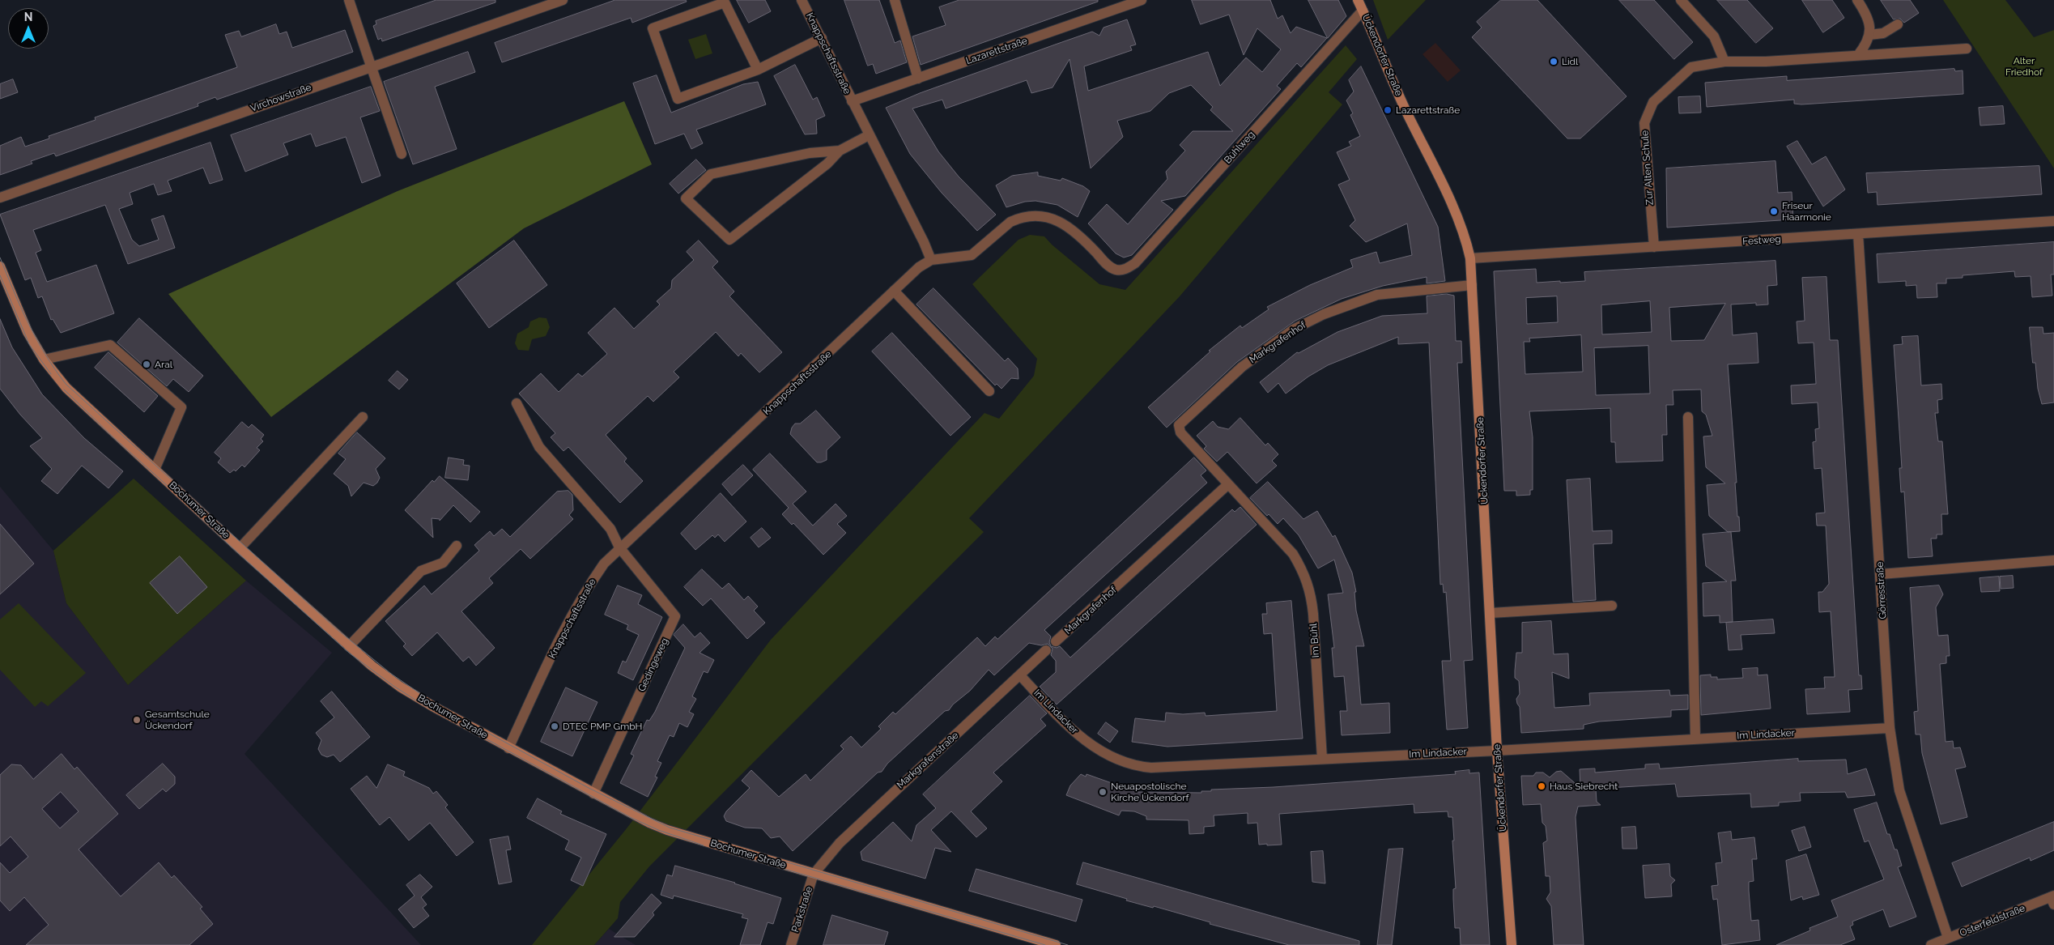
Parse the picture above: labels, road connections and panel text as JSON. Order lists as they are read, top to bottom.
{
  "streets": {
    "main road": ["Ückendorfer Straße", "Bochumer Straße"],
    "street": [
      "Lazarettstraße",
      "Knappschaftsstraße",
      "Virchowstraße",
      "Bühlweg",
      "Zur Alten Schule",
      "Festweg",
      "Markgrafenhof",
      "Görresstraße",
      "Im Bühl",
      "Gedingeweg",
      "Im Lindacker",
      "Markgrafenstraße",
      "Parkstraße",
      "Osterfeldstraße"
    ]
  },
  "crossings": [
    ["Lazarettstraße", "Knappschaftsstraße"],
    ["Knappschaftsstraße", "Bühlweg"],
    ["Knappschaftsstraße", "Bochumer Straße"],
    ["Knappschaftsstraße", "Gedingeweg"],
    ["Ückendorfer Straße", "Bühlweg"],
    ["Ückendorfer Straße", "Festweg"],
    ["Ückendorfer Straße", "Markgrafenhof"],
    ["Ückendorfer Straße", "Im Lindacker"],
    ["Zur Alten Schule", "Festweg"],
    ["Festweg", "Görresstraße"],
    ["Markgrafenhof", "Im Bühl"],
    ["Bochumer Straße", "Gedingeweg"],
    ["Bochumer Straße", "Markgrafenstraße"],
    ["Bochumer Straße", "Parkstraße"],
    ["Görresstraße", "Im Lindacker"],
    ["Görresstraße", "Osterfeldstraße"],
    ["Im Bühl", "Im Lindacker"],
    ["Im Lindacker", "Markgrafenstraße"],
    ["Markgrafenstraße", "Parkstraße"]
  ],
  "parks": ["Alter Friedhof"],
  "places": [
    "Lidl",
    "Lazarettstraße",
    "Friseur Haarmonie",
    "Aral",
    "Gesamtschule Ückendorf",
    "DTEC PMP GmbH",
    "Haus Siebrecht",
    "Neuapostolische Kirche Ückendorf"
  ],
  "north": "top"
}
